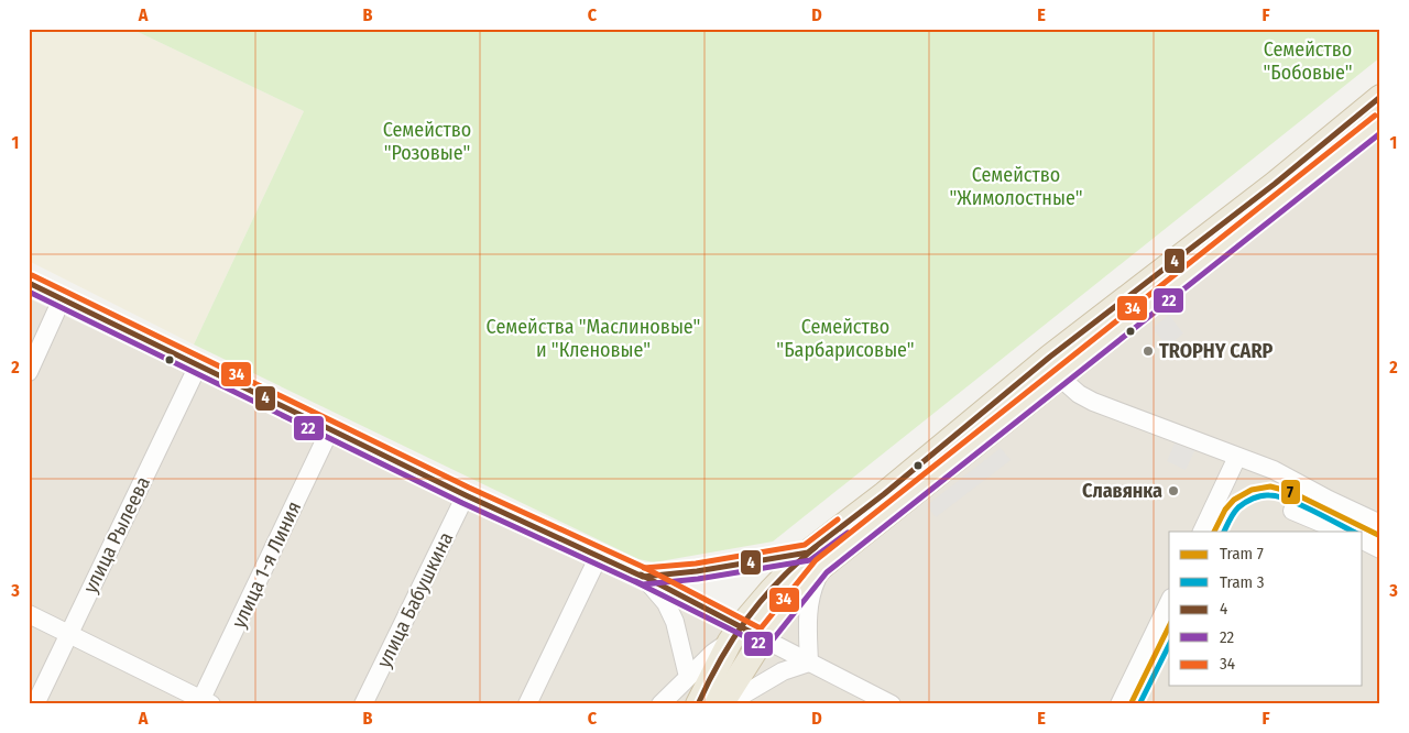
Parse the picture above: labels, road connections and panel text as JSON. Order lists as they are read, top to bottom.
{
  "streets": {
    "street": ["улица Рылеева", "улица 1-я Линия", "улица Бабушкина"]
  },
  "crossings": [
    ["улица Рылеева", "улица 1-я Линия"]
  ],
  "parks": [
    "Семейство \"Бобовые\"",
    "Семейство \"Розовые\"",
    "Семейство \"Жимолостные\"",
    "Семейства \"Маслиновые\" и \"Кленовые\"",
    "Семейство \"Барбарисовые\""
  ],
  "places": ["TROPHY CARP", "Славянка"],
  "lines": [
    "transit line 4",
    "transit line 34",
    "transit line 22",
    "tram line 7",
    "tram line 3"
  ],
  "legend": [
    "Tram 7",
    "Tram 3",
    "4",
    "22",
    "34"
  ],
  "grid": {
    "columns": [
      "A",
      "B",
      "C",
      "D",
      "E",
      "F"
    ],
    "rows": ["1", "2", "3"]
  }
}
